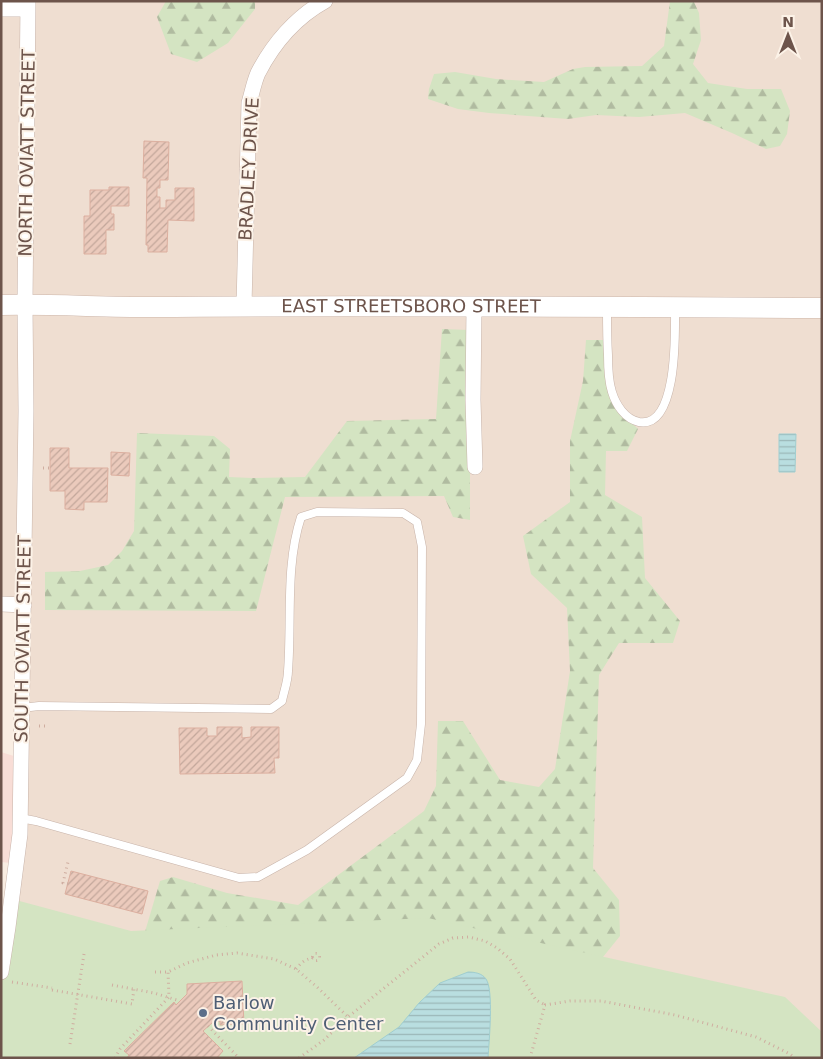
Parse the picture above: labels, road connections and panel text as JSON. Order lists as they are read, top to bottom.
{
  "streets": {
    "main road": ["EAST STREETSBORO STREET"],
    "street": ["NORTH OVIATT STREET", "BRADLEY DRIVE", "SOUTH OVIATT STREET"]
  },
  "crossings": [
    ["NORTH OVIATT STREET", "EAST STREETSBORO STREET"],
    ["NORTH OVIATT STREET", "SOUTH OVIATT STREET"],
    ["BRADLEY DRIVE", "EAST STREETSBORO STREET"],
    ["EAST STREETSBORO STREET", "SOUTH OVIATT STREET"]
  ],
  "places": ["Barlow Community Center"],
  "north": "top"
}
